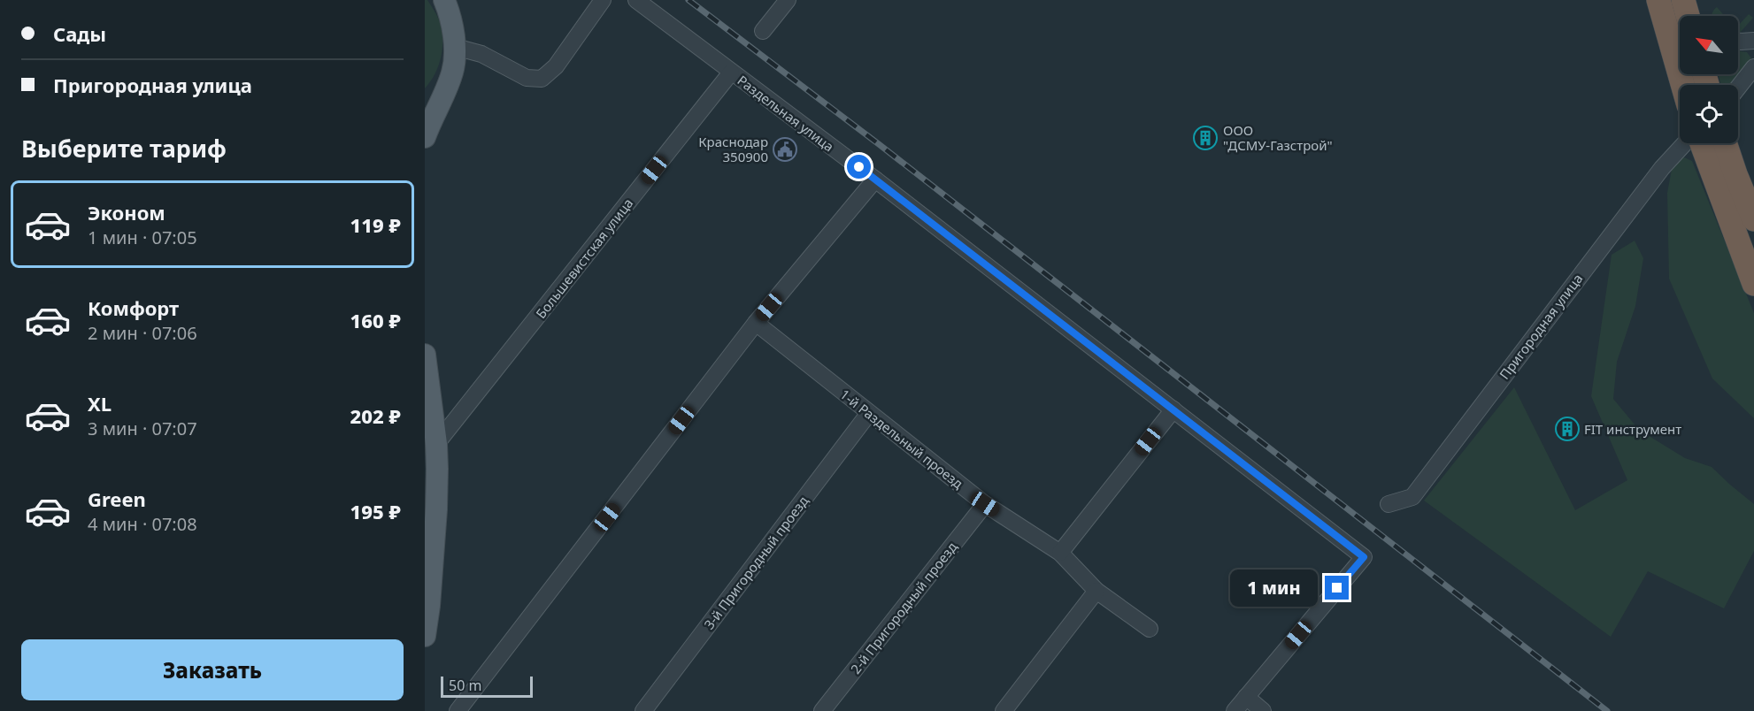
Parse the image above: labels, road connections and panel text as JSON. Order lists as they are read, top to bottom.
{
  "streets": {
    "street": [
      "Раздельная улица",
      "Большевистская улица",
      "Пригородная улица",
      "1-й Раздельный проезд",
      "3-й Пригородный проезд",
      "2-й Пригородный проезд"
    ]
  },
  "crossings": [
    ["Раздельная улица", "Большевистская улица"],
    ["1-й Раздельный проезд", "3-й Пригородный проезд"],
    ["1-й Раздельный проезд", "2-й Пригородный проезд"]
  ],
  "places": {
    "building": ["ООО \"ДСМУ-Газстрой\"", "FIT инструмент"],
    "public building": ["Краснодар 350900"]
  },
  "scale_bar": "50 m",
  "north": "top left",
  "page": {
    "banner": ["Сады", "Пригородная улица"],
    "heading": "Выберите тариф",
    "list": [
      {
        "name": "Эконом",
        "note": "1 мин · 07:05",
        "value": "119 ₽"
      },
      {
        "name": "Комфорт",
        "note": "2 мин · 07:06",
        "value": "160 ₽"
      },
      {
        "name": "XL",
        "note": "3 мин · 07:07",
        "value": "202 ₽"
      },
      {
        "name": "Green",
        "note": "4 мин · 07:08",
        "value": "195 ₽"
      }
    ],
    "bubble": "1 мин",
    "buttons": "Заказать",
    "scale": "50 m"
  }
}
